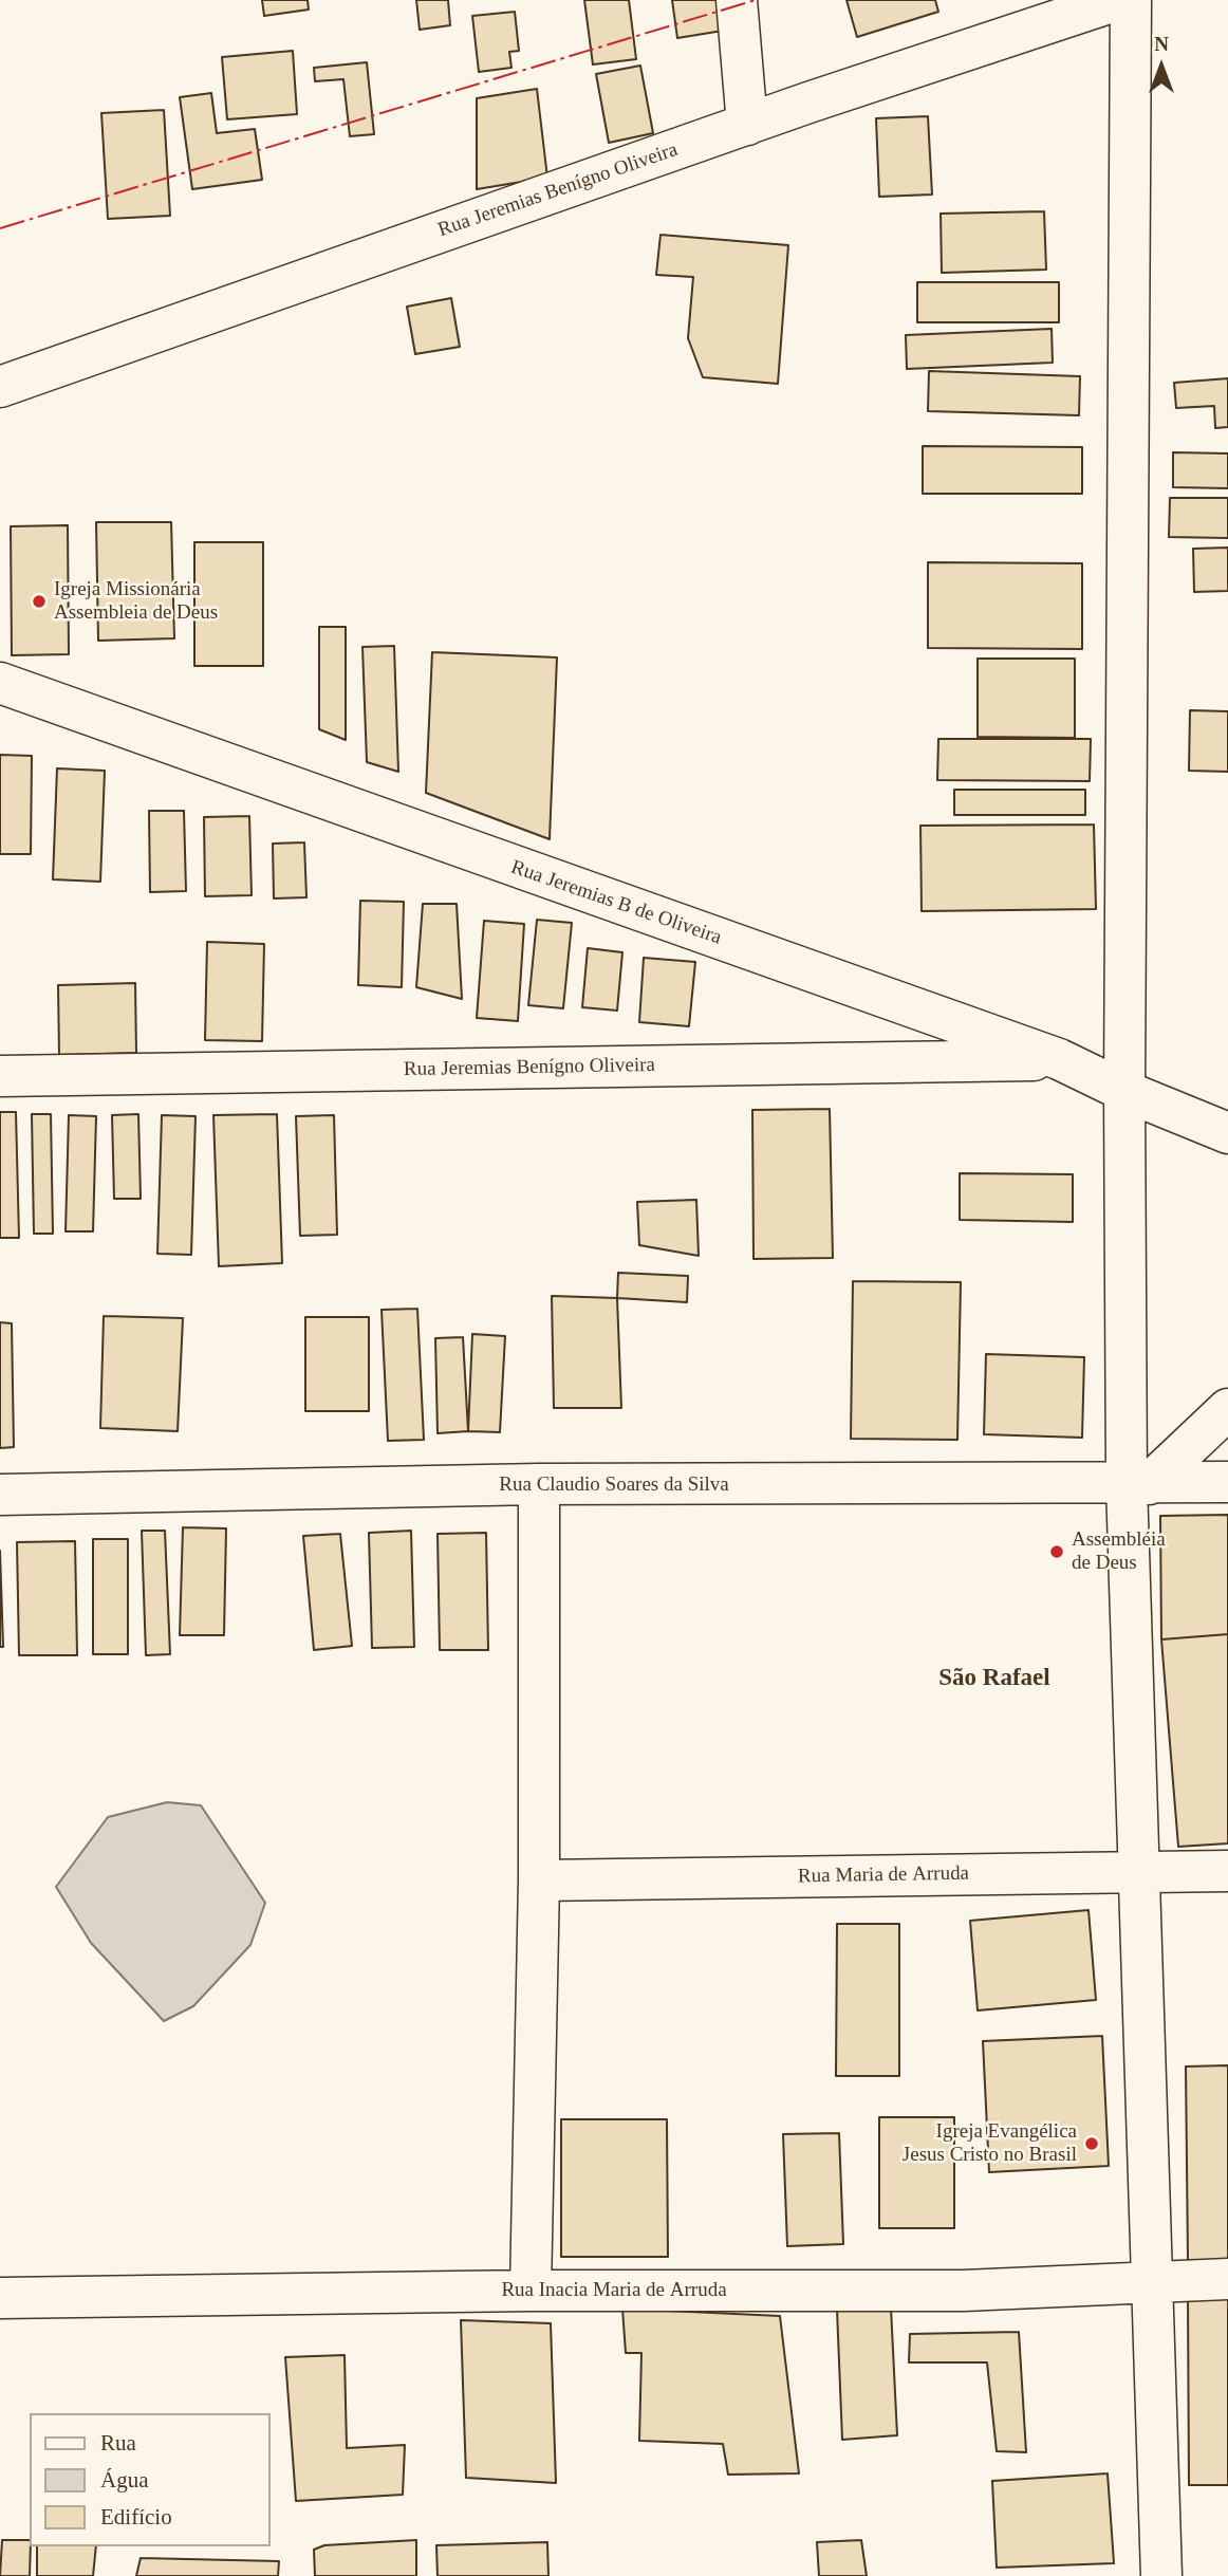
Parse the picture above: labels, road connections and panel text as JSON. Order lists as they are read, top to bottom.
{
  "streets": {
    "street": [
      "Rua Jeremias Benígno Oliveira",
      "Rua Jeremias B de Oliveira",
      "Rua Claudio Soares da Silva",
      "Rua Maria de Arruda",
      "Rua Inacia Maria de Arruda"
    ]
  },
  "crossings": [
    ["Rua Jeremias Benígno Oliveira", "Rua Jeremias B de Oliveira"]
  ],
  "districts": ["São Rafael"],
  "places": ["Igreja Missionária Assembleia de Deus", "Assembléia de Deus", "Igreja Evangélica Jesus Cristo no Brasil"],
  "legend": ["Rua", "Água", "Edifício"],
  "north": "top"
}
